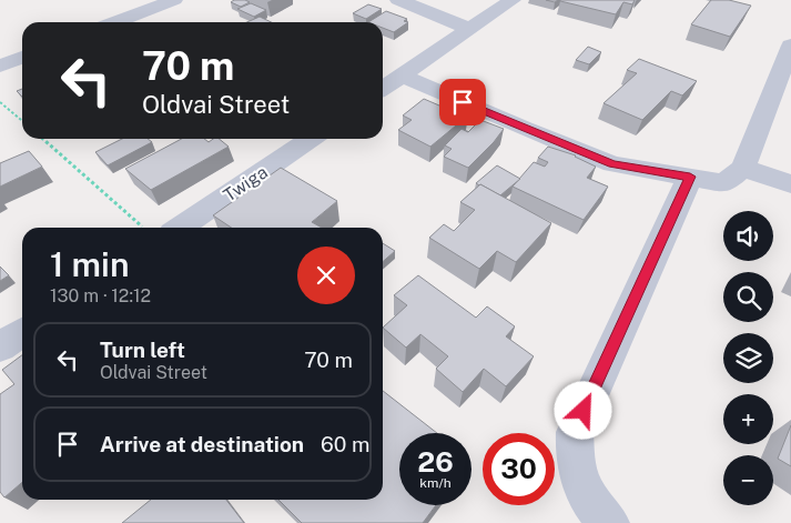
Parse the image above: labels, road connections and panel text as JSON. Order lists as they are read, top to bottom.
{
  "streets": {
    "street": ["Twiga"]
  },
  "page": {
    "turn": ["70 m", "Oldvai Street"],
    "map_buttons": ["+", "−"],
    "heading": ["1 min", "130 m · 12:12"],
    "list": [
      {
        "name": "Turn left",
        "note": "Oldvai Street",
        "value": "70 m"
      },
      {
        "name": "Arrive at destination",
        "value": "60 m"
      }
    ],
    "speed": "26 km/h",
    "limit": "30"
  }
}
